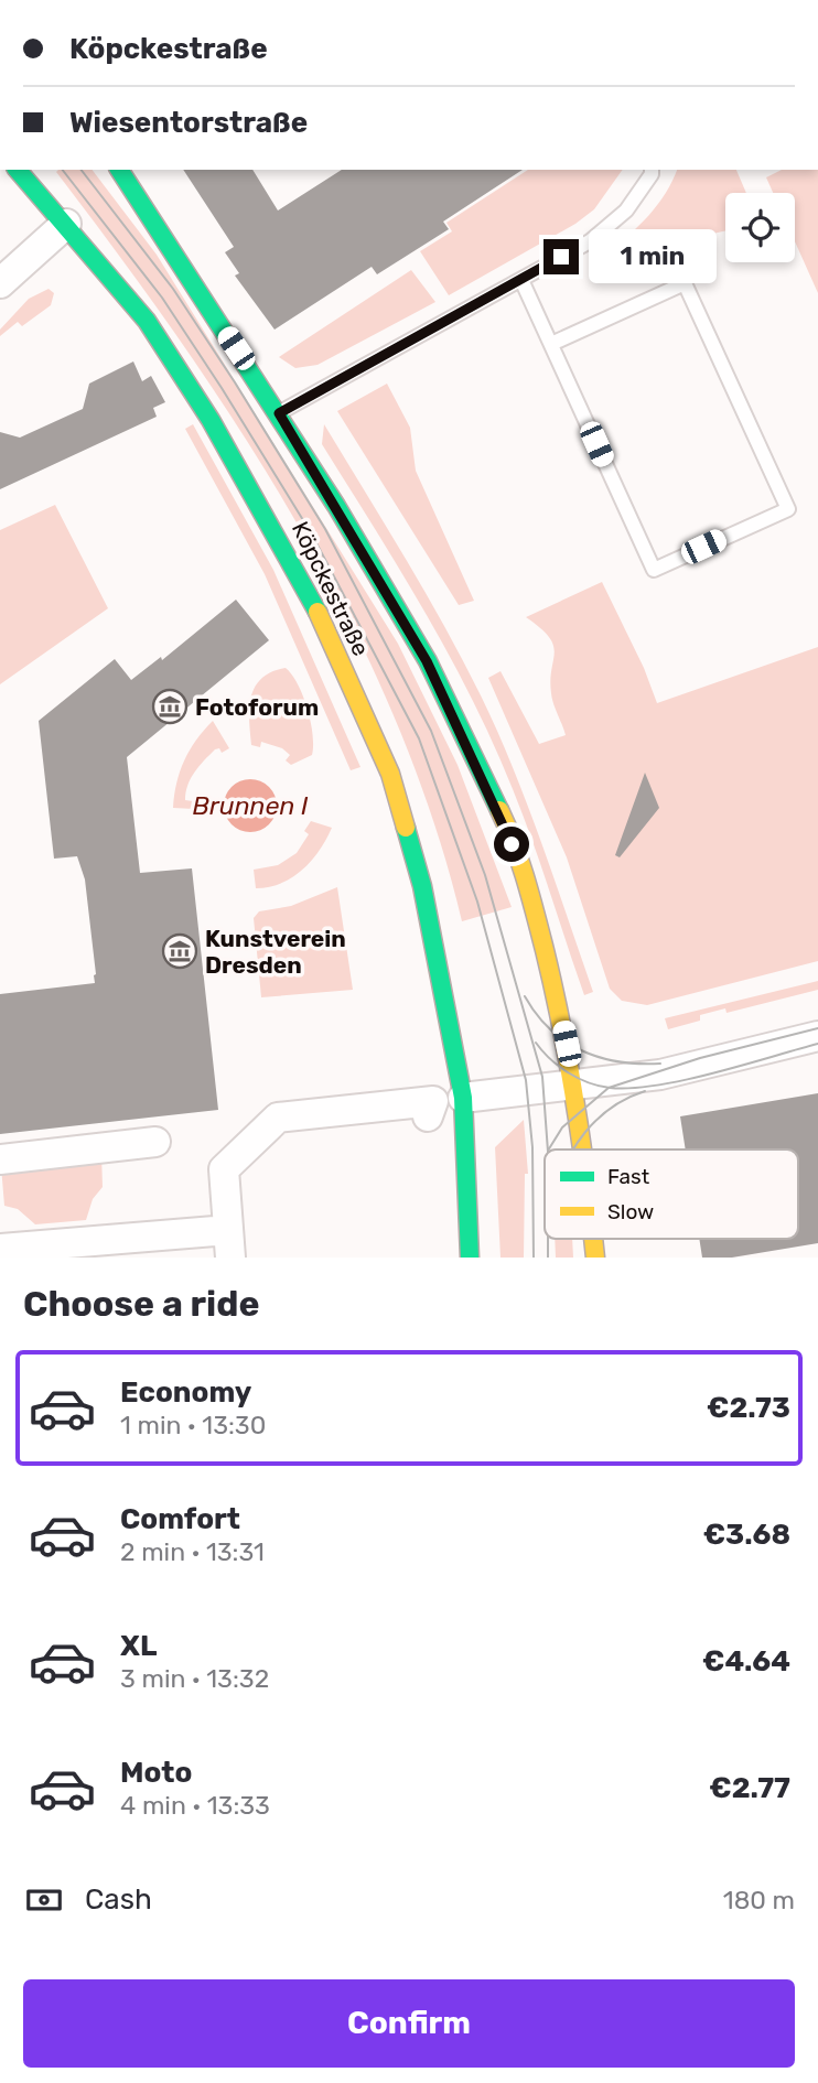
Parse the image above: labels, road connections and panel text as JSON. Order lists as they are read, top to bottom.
{
  "streets": {
    "main road": ["Köpckestraße"]
  },
  "water": ["Brunnen I"],
  "places": {
    "museum": ["Fotoforum", "Kunstverein Dresden"]
  },
  "legend": ["Fast", "Slow"],
  "page": {
    "banner": ["Köpckestraße", "Wiesentorstraße"],
    "bubble": "1 min",
    "heading": "Choose a ride",
    "list": [
      {
        "name": "Economy",
        "note": "1 min · 13:30",
        "value": "€2.73"
      },
      {
        "name": "Comfort",
        "note": "2 min · 13:31",
        "value": "€3.68"
      },
      {
        "name": "XL",
        "note": "3 min · 13:32",
        "value": "€4.64"
      },
      {
        "name": "Moto",
        "note": "4 min · 13:33",
        "value": "€2.77"
      }
    ],
    "pay": ["Cash", "180 m"],
    "buttons": "Confirm"
  }
}
